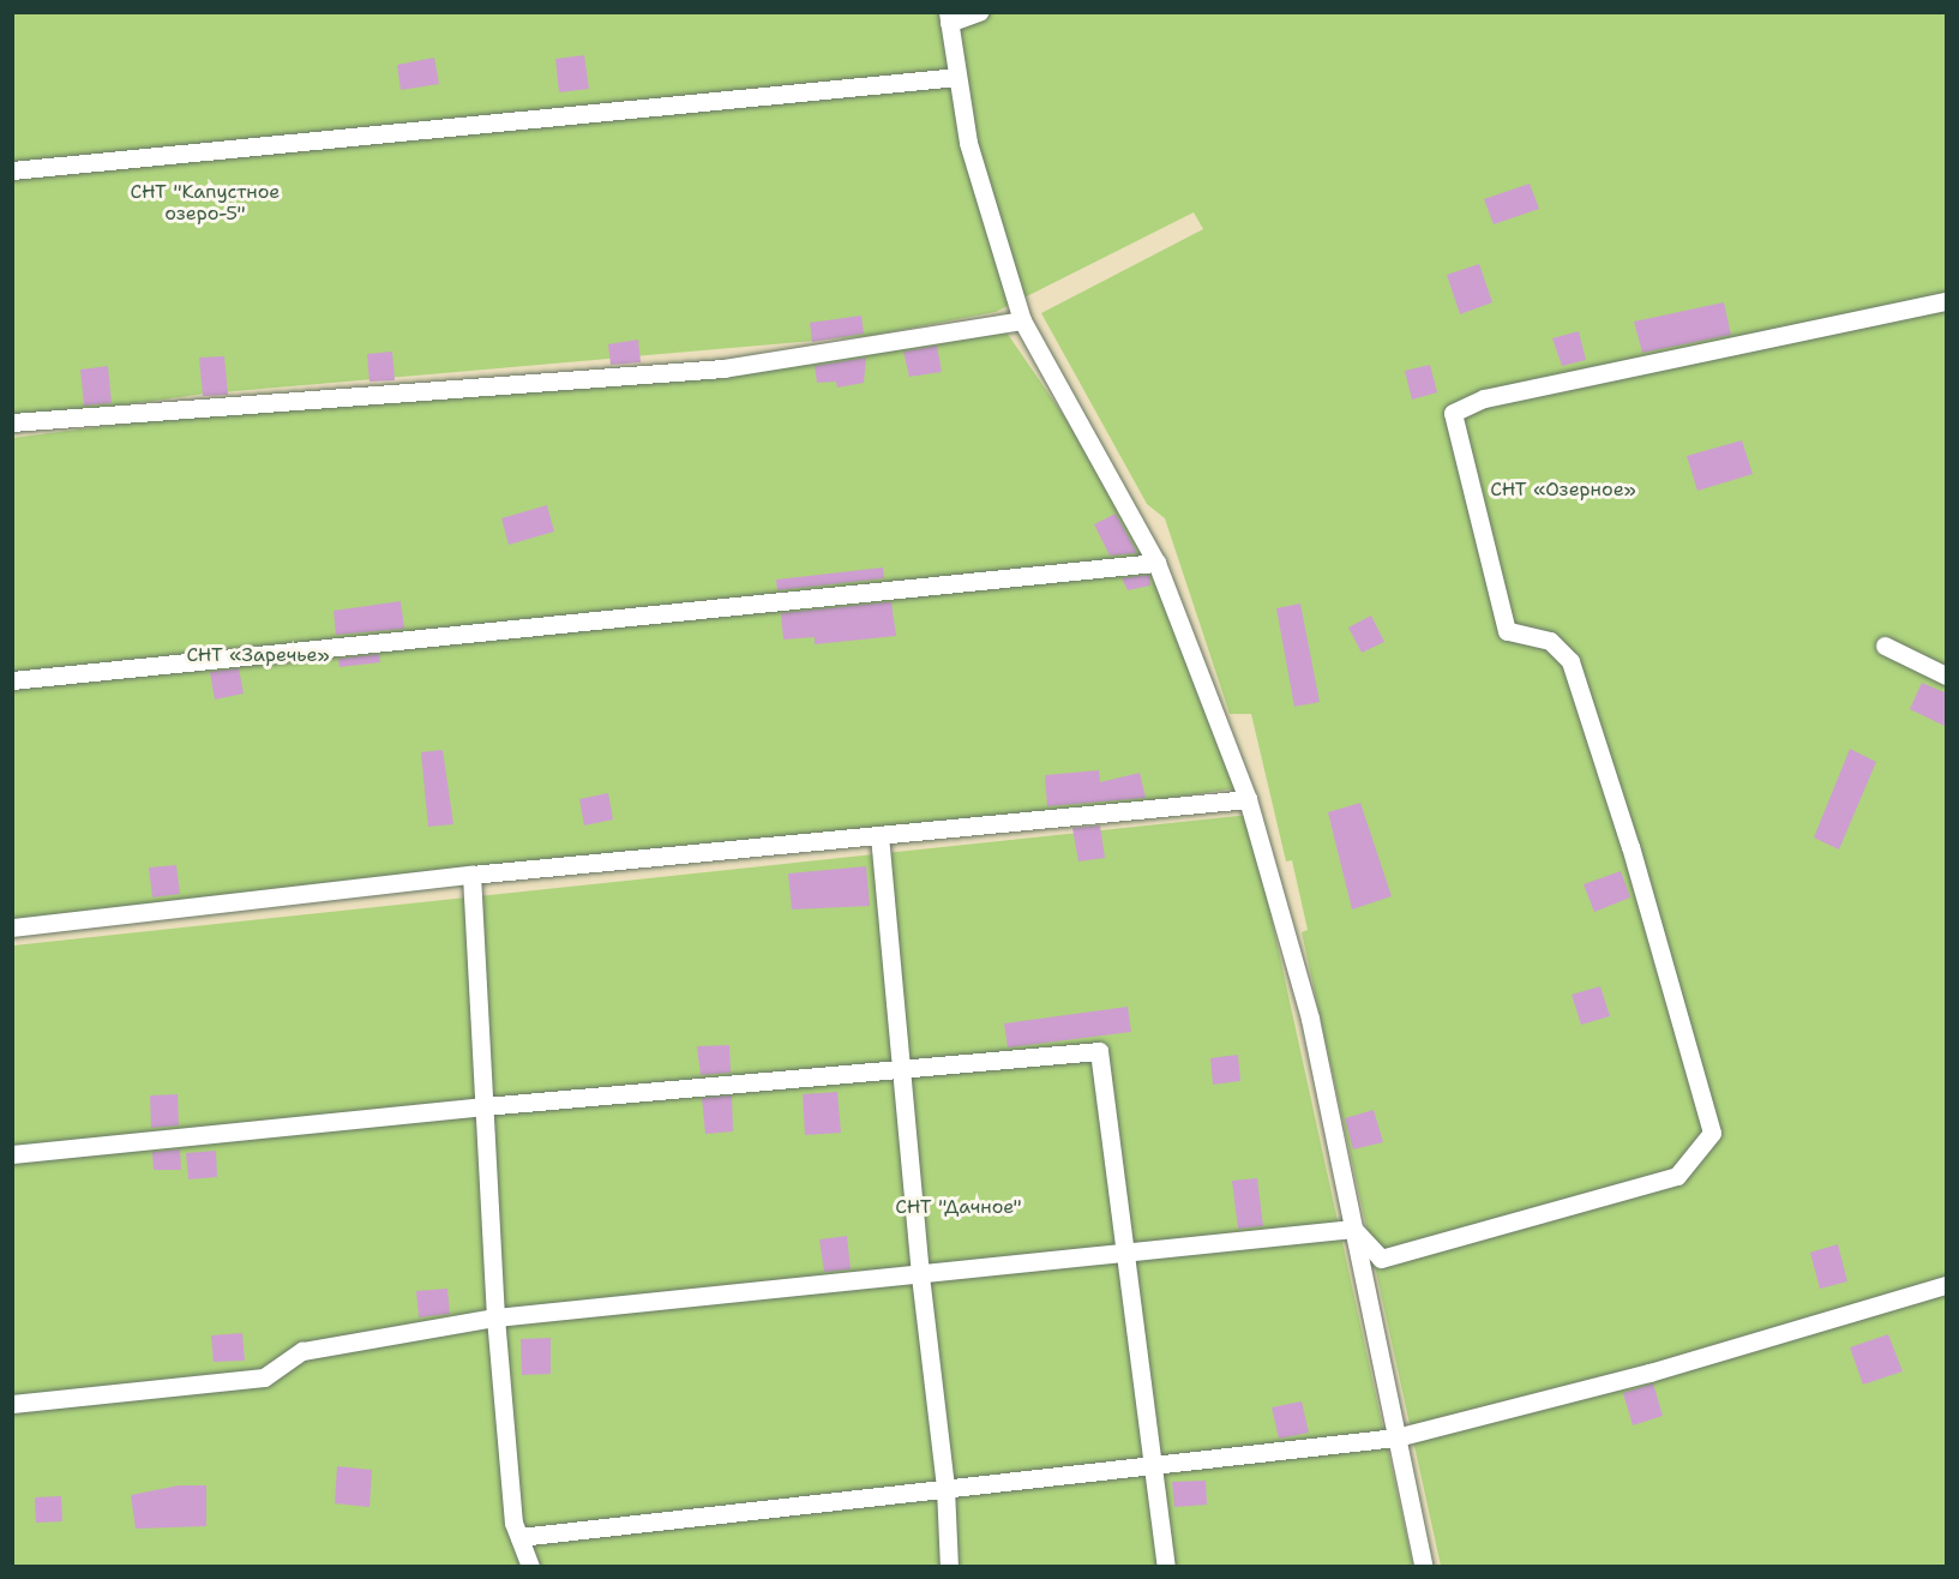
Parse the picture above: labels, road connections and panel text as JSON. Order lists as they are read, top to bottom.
{
  "parks": [
    "СНТ \"Капустное озеро-5\"",
    "СНТ «Озерное»",
    "СНТ «Заречье»",
    "СНТ \"Дачное\""
  ]
}
